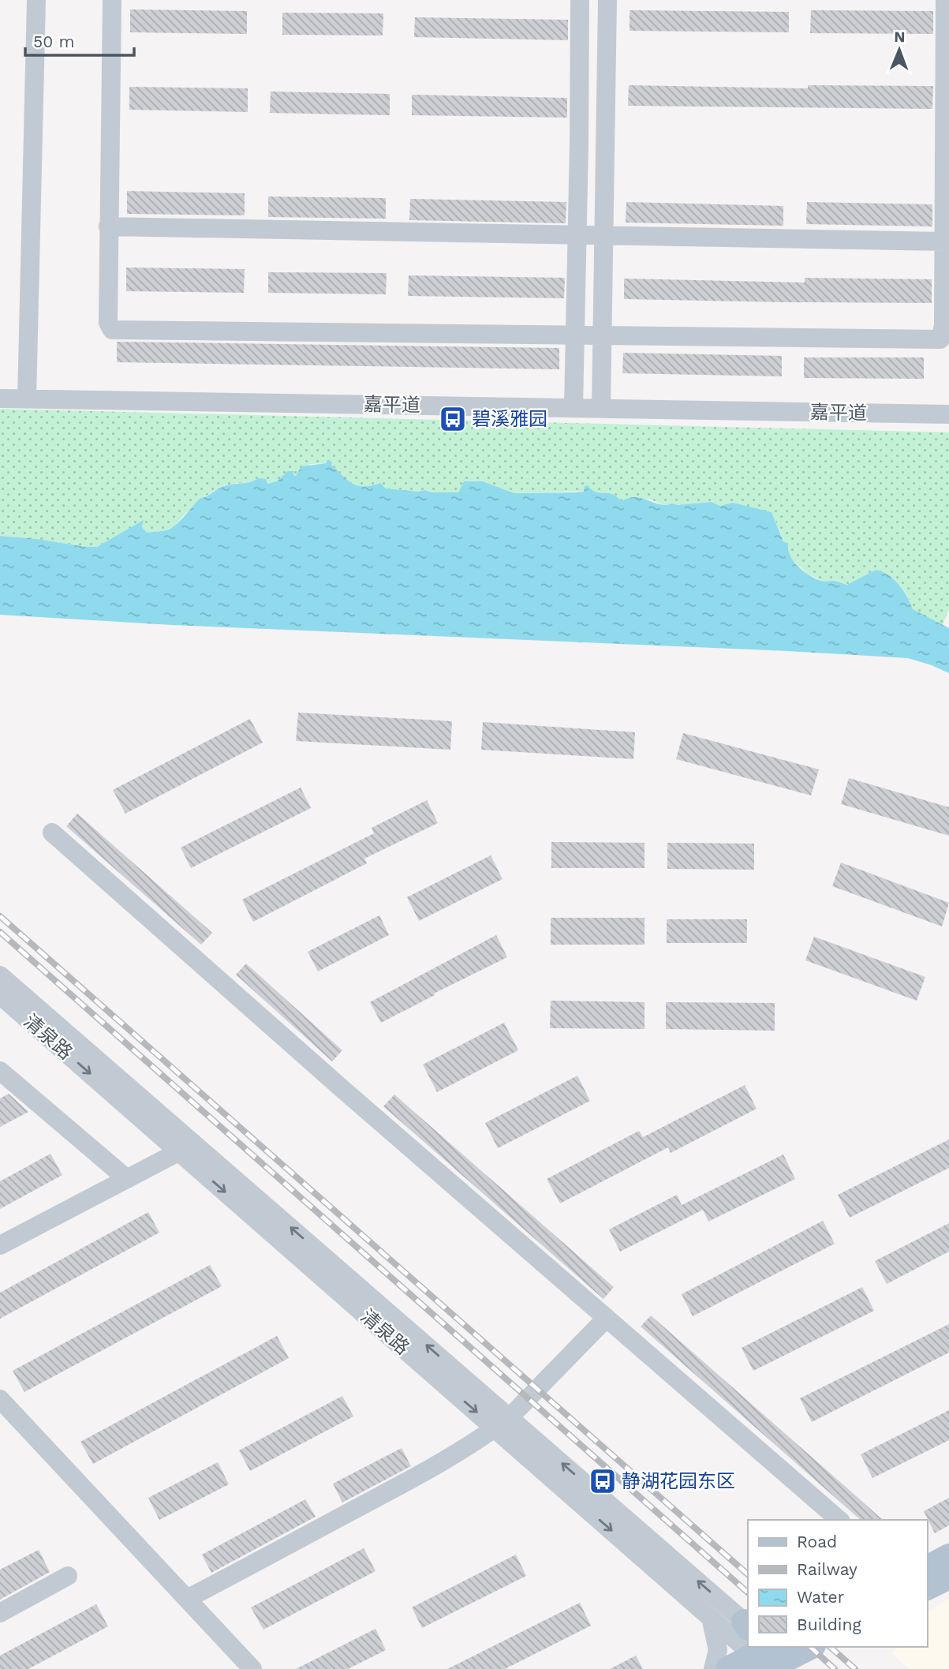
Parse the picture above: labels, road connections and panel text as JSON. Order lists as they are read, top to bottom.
{
  "streets": {
    "street": ["嘉平道", "清泉路"]
  },
  "places": {
    "bus stop": ["碧溪雅园", "静湖花园东区"]
  },
  "legend": [
    "Road",
    "Railway",
    "Water",
    "Building"
  ],
  "scale_bar": "50 m",
  "north": "top"
}
